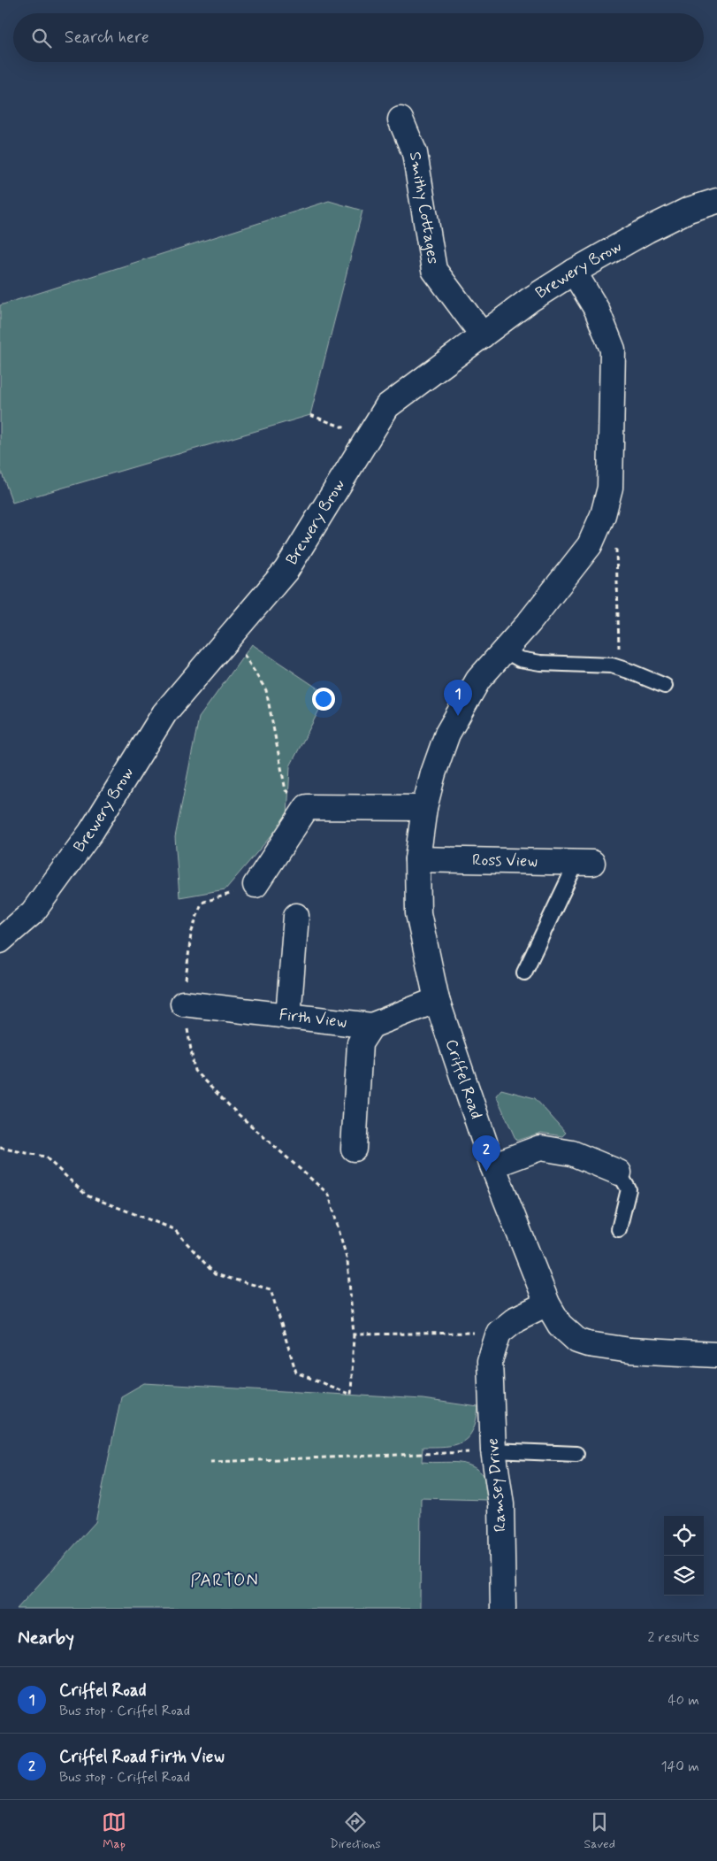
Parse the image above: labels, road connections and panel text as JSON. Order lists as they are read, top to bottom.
{
  "streets": {
    "street": [
      "Smithy Cottages",
      "Brewery Brow",
      "Ross View",
      "Firth View",
      "Criffel Road",
      "Ramsey Drive"
    ]
  },
  "crossings": [
    ["Smithy Cottages", "Brewery Brow"],
    ["Brewery Brow", "Criffel Road"],
    ["Ross View", "Criffel Road"],
    ["Firth View", "Criffel Road"]
  ],
  "districts": ["PARTON"],
  "page": {
    "search": "Search here",
    "pins": ["1", "2"],
    "heading": ["Nearby", "2 results"],
    "list": [
      {
        "mark": "1",
        "name": "Criffel Road",
        "note": "Bus stop · Criffel Road",
        "value": "40 m"
      },
      {
        "mark": "2",
        "name": "Criffel Road Firth View",
        "note": "Bus stop · Criffel Road",
        "value": "140 m"
      }
    ],
    "nav": ["Map", "Directions", "Saved"]
  }
}
